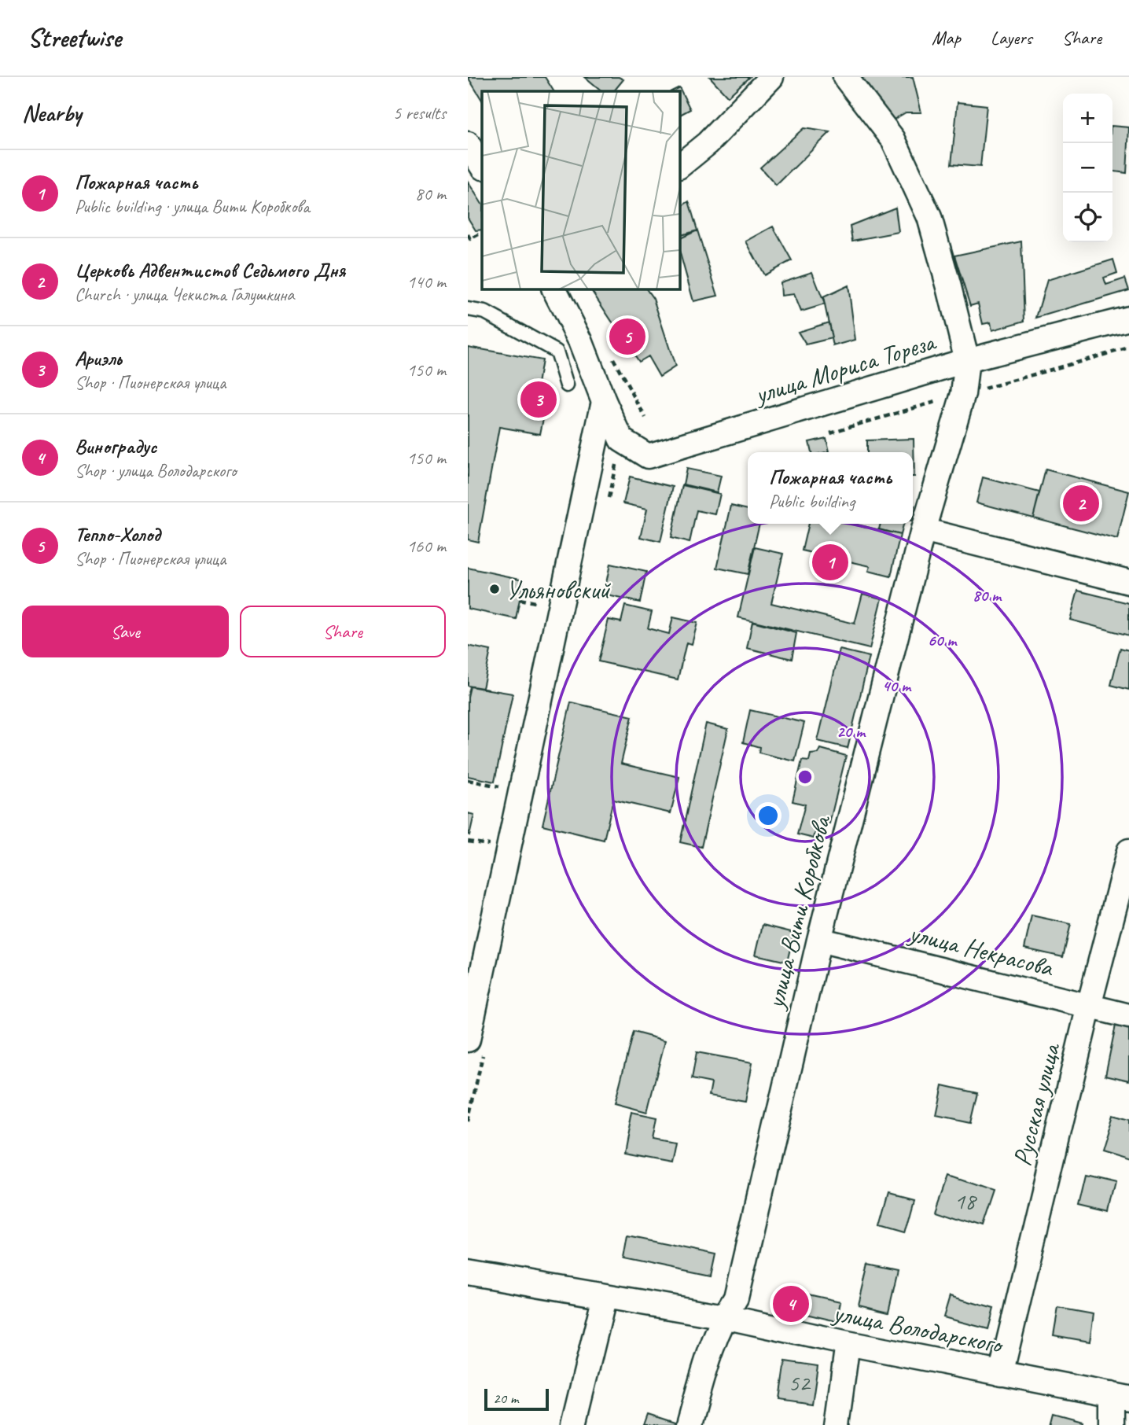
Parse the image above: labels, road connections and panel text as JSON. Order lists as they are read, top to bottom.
{
  "streets": {
    "street": [
      "улица Мориса Тореза",
      "улица Вити Коробкова",
      "улица Некрасова",
      "Русская улица",
      "улица Володарского"
    ]
  },
  "crossings": [
    ["улица Мориса Тореза", "улица Вити Коробкова"],
    ["улица Вити Коробкова", "улица Некрасова"],
    ["улица Вити Коробкова", "улица Володарского"],
    ["улица Некрасова", "Русская улица"],
    ["Русская улица", "улица Володарского"]
  ],
  "places": ["Ульяновский"],
  "house_numbers": ["18", "52"],
  "scale_bar": "20 m",
  "page": {
    "header": "Streetwise",
    "nav": ["Map", "Layers", "Share"],
    "heading": ["Nearby", "5 results"],
    "map_buttons": ["+", "−"],
    "list": [
      {
        "mark": "1",
        "name": "Пожарная часть",
        "note": "Public building · улица Вити Коробкова",
        "value": "80 m"
      },
      {
        "mark": "2",
        "name": "Церковь Адвентистов Седьмого Дня",
        "note": "Church · улица Чекиста Галушкина",
        "value": "140 m"
      },
      {
        "mark": "3",
        "name": "Ариэль",
        "note": "Shop · Пионерская улица",
        "value": "150 m"
      },
      {
        "mark": "4",
        "name": "Виноградус",
        "note": "Shop · улица Володарского",
        "value": "150 m"
      },
      {
        "mark": "5",
        "name": "Тепло-Холод",
        "note": "Shop · Пионерская улица",
        "value": "160 m"
      }
    ],
    "pins": [
      "5",
      "3",
      "2",
      "1",
      "4"
    ],
    "popup": ["Пожарная часть", "Public building"],
    "buttons": ["Save", "Share"],
    "scale": "20 m"
  },
  "rings": [
    "80 m",
    "60 m",
    "40 m",
    "20 m"
  ]
}
